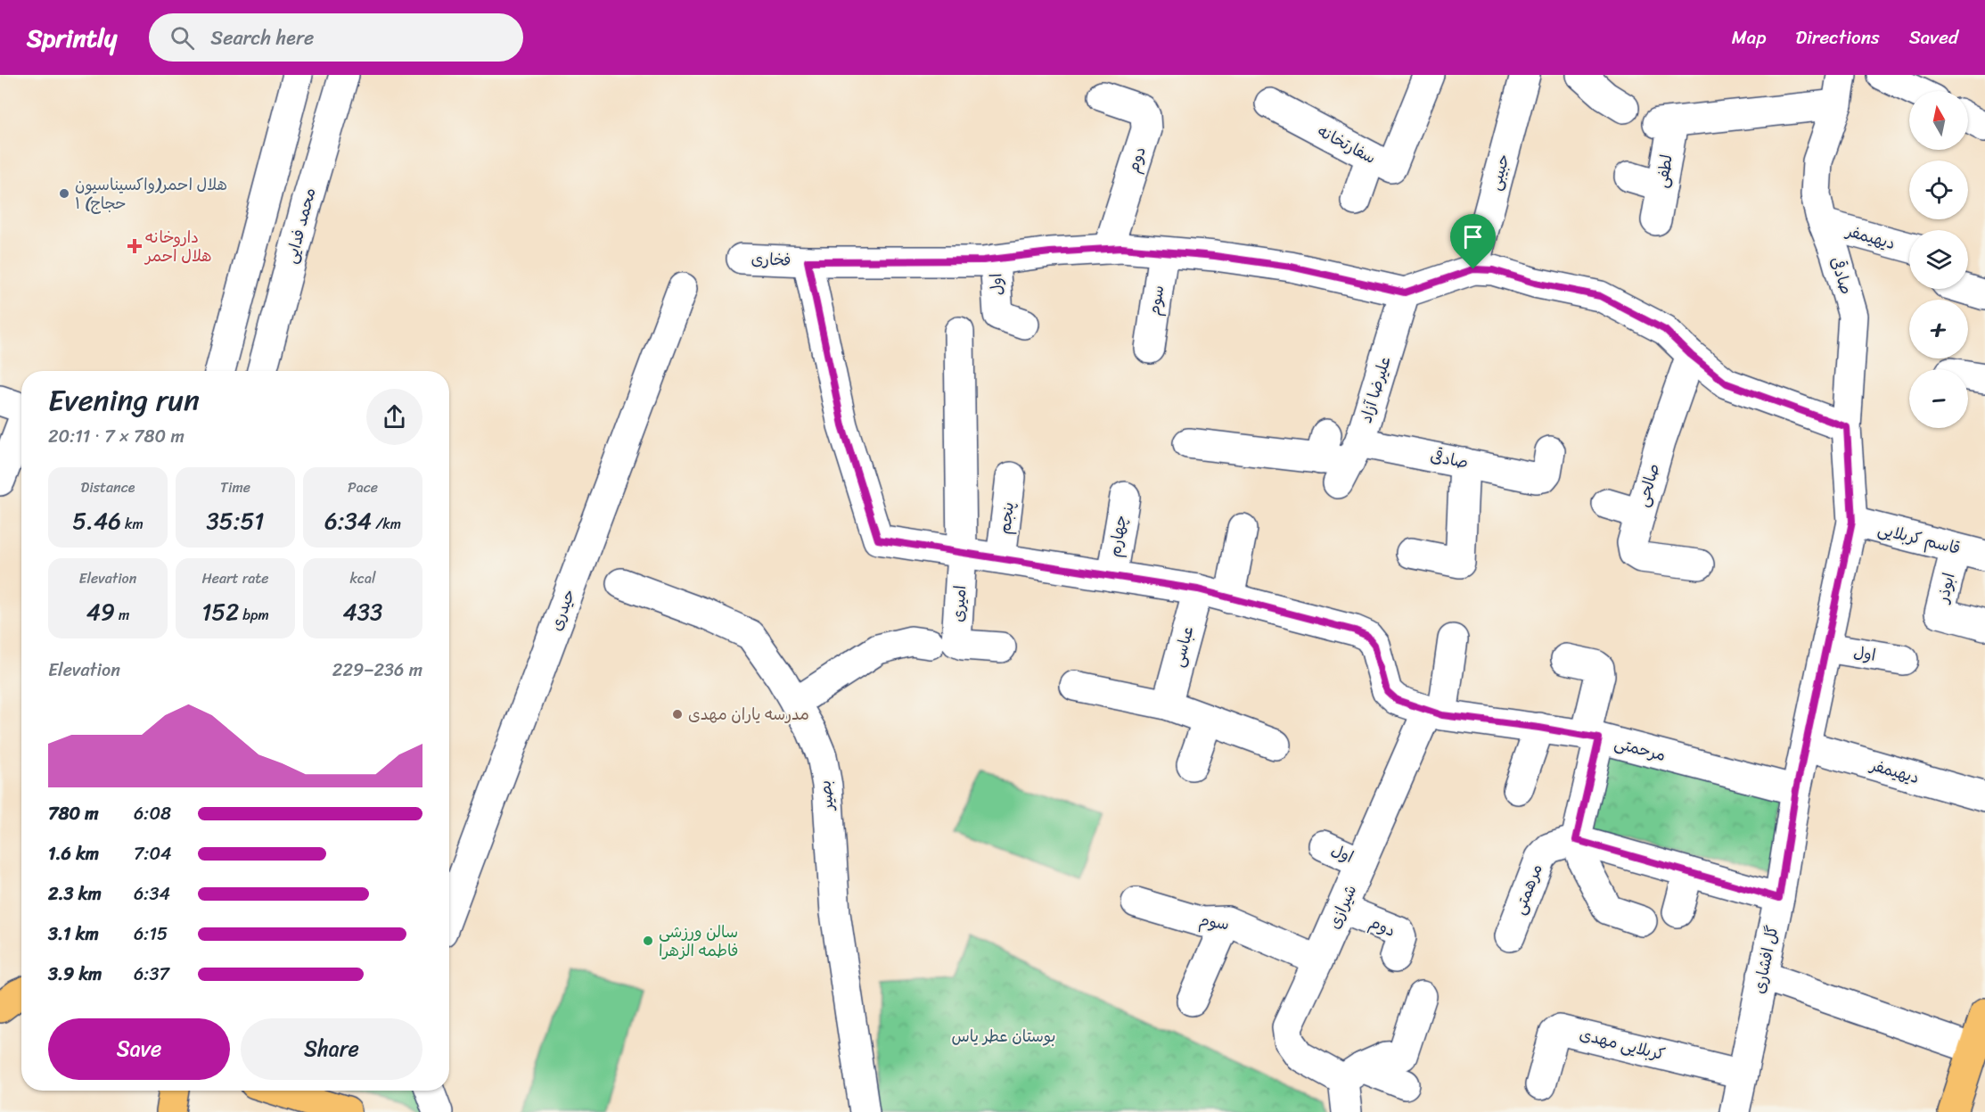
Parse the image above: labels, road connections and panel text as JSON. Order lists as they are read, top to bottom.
{
  "streets": {
    "street": [
      "سفارتخانه",
      "دوم",
      "لطفی",
      "حبیبی",
      "محمد فدایی",
      "دیهیمفر",
      "فخاری",
      "صادقی",
      "اول",
      "سوم",
      "علیرضا آزاد",
      "صالحی",
      "پنجم",
      "چهارم",
      "قاسم کربلایی",
      "ابوذر",
      "امیری",
      "حیدری",
      "عباسی",
      "مرحمتی",
      "بصیر",
      "مرهمتی",
      "شیرازی",
      "گل افشاری",
      "کربلایی مهدی"
    ]
  },
  "crossings": [
    ["دوم", "فخاری"],
    ["دوم", "شیرازی"],
    ["لطفی", "صادقی"],
    ["دیهیمفر", "صادقی"],
    ["دیهیمفر", "گل افشاری"],
    ["فخاری", "اول"],
    ["فخاری", "سوم"],
    ["فخاری", "علیرضا آزاد"],
    ["صادقی", "علیرضا آزاد"],
    ["صادقی", "گل افشاری"],
    ["اول", "شیرازی"],
    ["اول", "گل افشاری"],
    ["سوم", "شیرازی"],
    ["قاسم کربلایی", "ابوذر"],
    ["قاسم کربلایی", "گل افشاری"],
    ["مرحمتی", "شیرازی"],
    ["مرحمتی", "گل افشاری"],
    ["گل افشاری", "کربلایی مهدی"]
  ],
  "parks": ["بوستان عطر یاس"],
  "places": {
    "other": ["هلال احمر(واکسیناسیون حجاج) ۱", "مدرسه یاران مهدی", "سالن ورزشی فاطمه الزهرا"],
    "health": ["داروخانه هلال احمر"]
  },
  "north": "top",
  "page": {
    "header": "Sprintly",
    "search": "Search here",
    "nav": ["Map", "Directions", "Saved"],
    "map_buttons": ["+", "−"],
    "heading": ["Evening run", "20:11 · 7 × 780 m"],
    "stats": [
      ["Distance", "5.46 km"],
      ["Time", "35:51"],
      ["Pace", "6:34 /km"],
      ["Elevation", "49 m"],
      ["Heart rate", "152 bpm"],
      ["kcal", "433"]
    ],
    "chart": ["Elevation", "229–236 m"],
    "list": [
      {
        "name": "780 m",
        "note": "6:08"
      },
      {
        "name": "1.6 km",
        "note": "7:04"
      },
      {
        "name": "2.3 km",
        "note": "6:34"
      },
      {
        "name": "3.1 km",
        "note": "6:15"
      },
      {
        "name": "3.9 km",
        "note": "6:37"
      }
    ],
    "buttons": ["Save", "Share"]
  }
}
